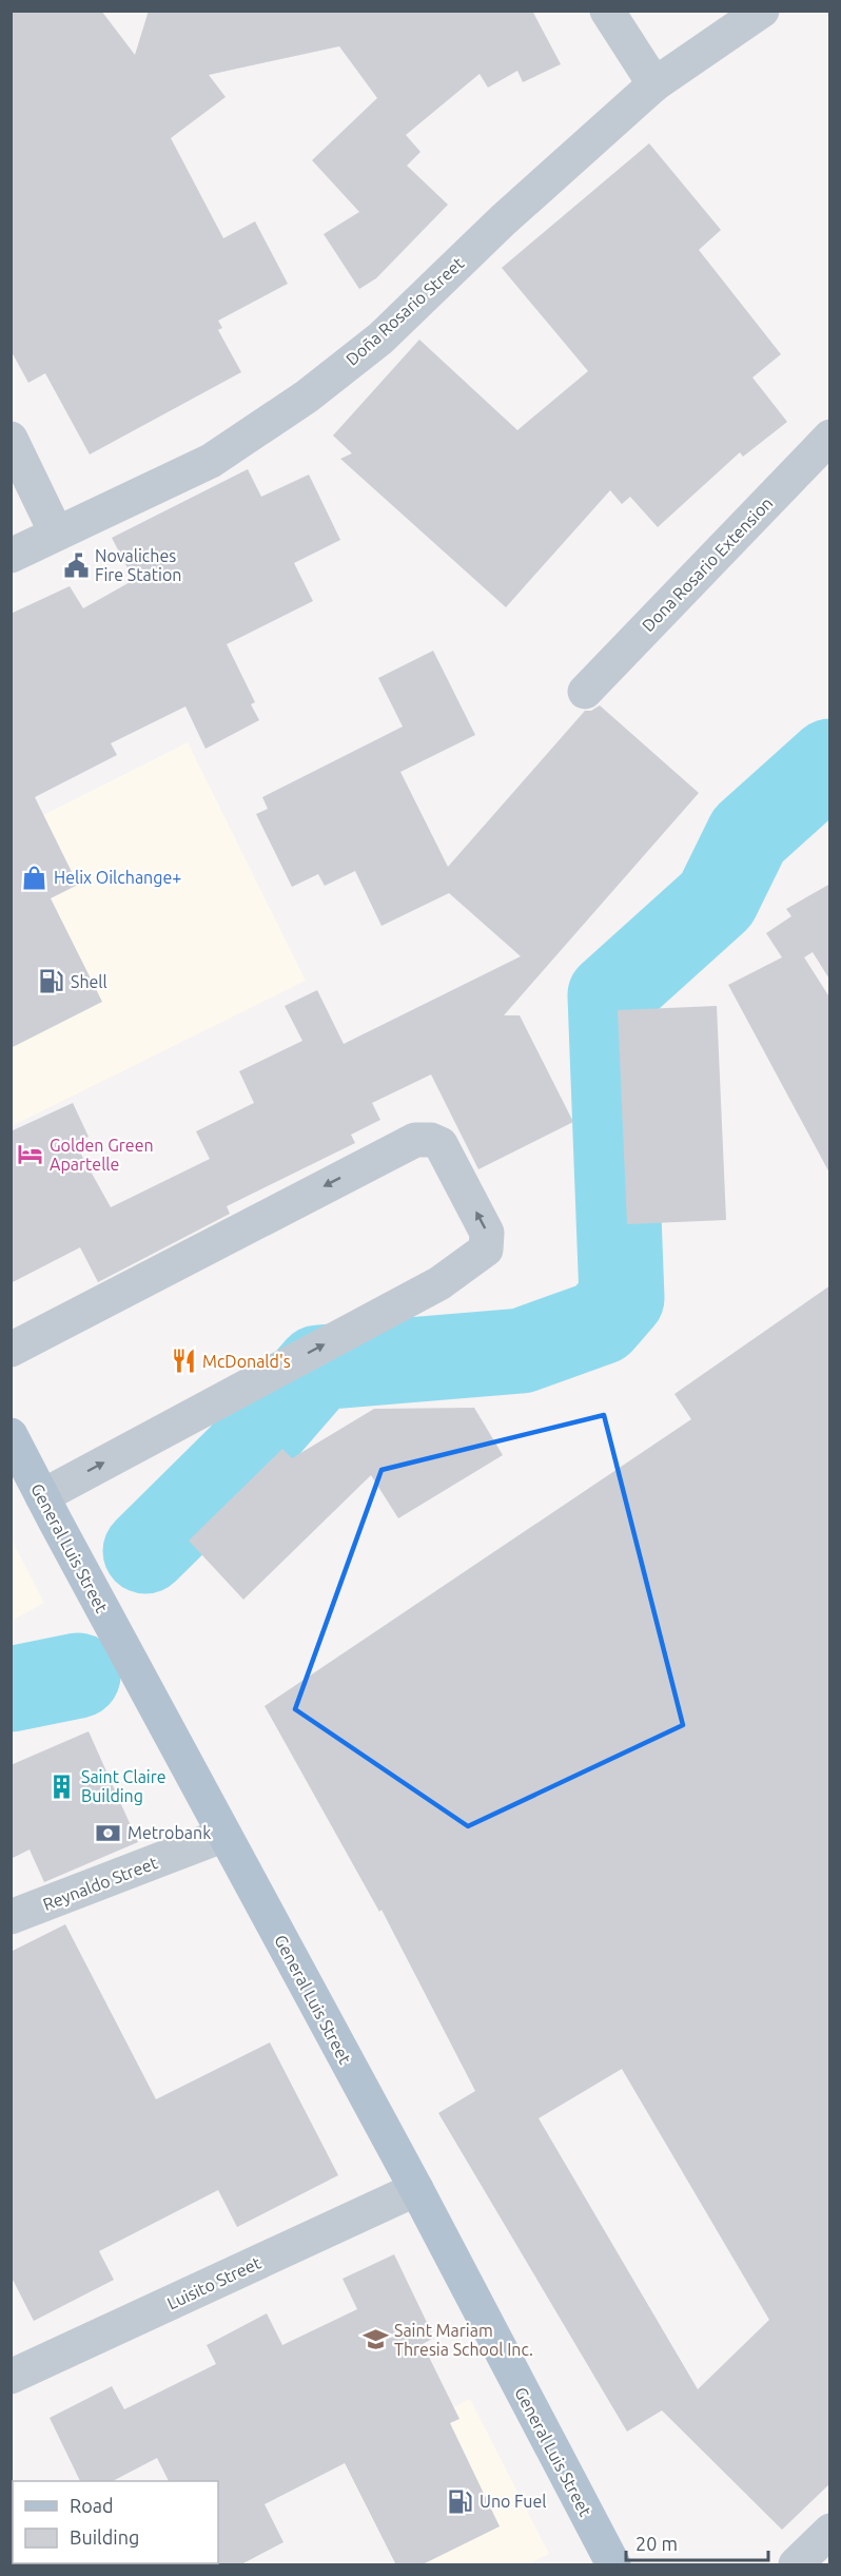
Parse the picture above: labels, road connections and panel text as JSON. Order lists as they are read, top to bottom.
{
  "streets": {
    "main road": ["General Luis Street"],
    "street": [
      "Doña Rosario Street",
      "Dona Rosario Extension",
      "Reynaldo Street",
      "Luisito Street"
    ]
  },
  "crossings": [
    ["General Luis Street", "Reynaldo Street"],
    ["General Luis Street", "Luisito Street"]
  ],
  "places": {
    "public building": ["Novaliches Fire Station"],
    "shop": ["Helix Oilchange+"],
    "fuel station": ["Shell", "Uno Fuel"],
    "hotel": ["Golden Green Apartelle"],
    "restaurant": ["McDonald's"],
    "building": ["Saint Claire Building"],
    "bank": ["Metrobank"],
    "school or university": ["Saint Mariam Thresia School Inc."]
  },
  "legend": ["Road", "Building"],
  "scale_bar": "20 m"
}
